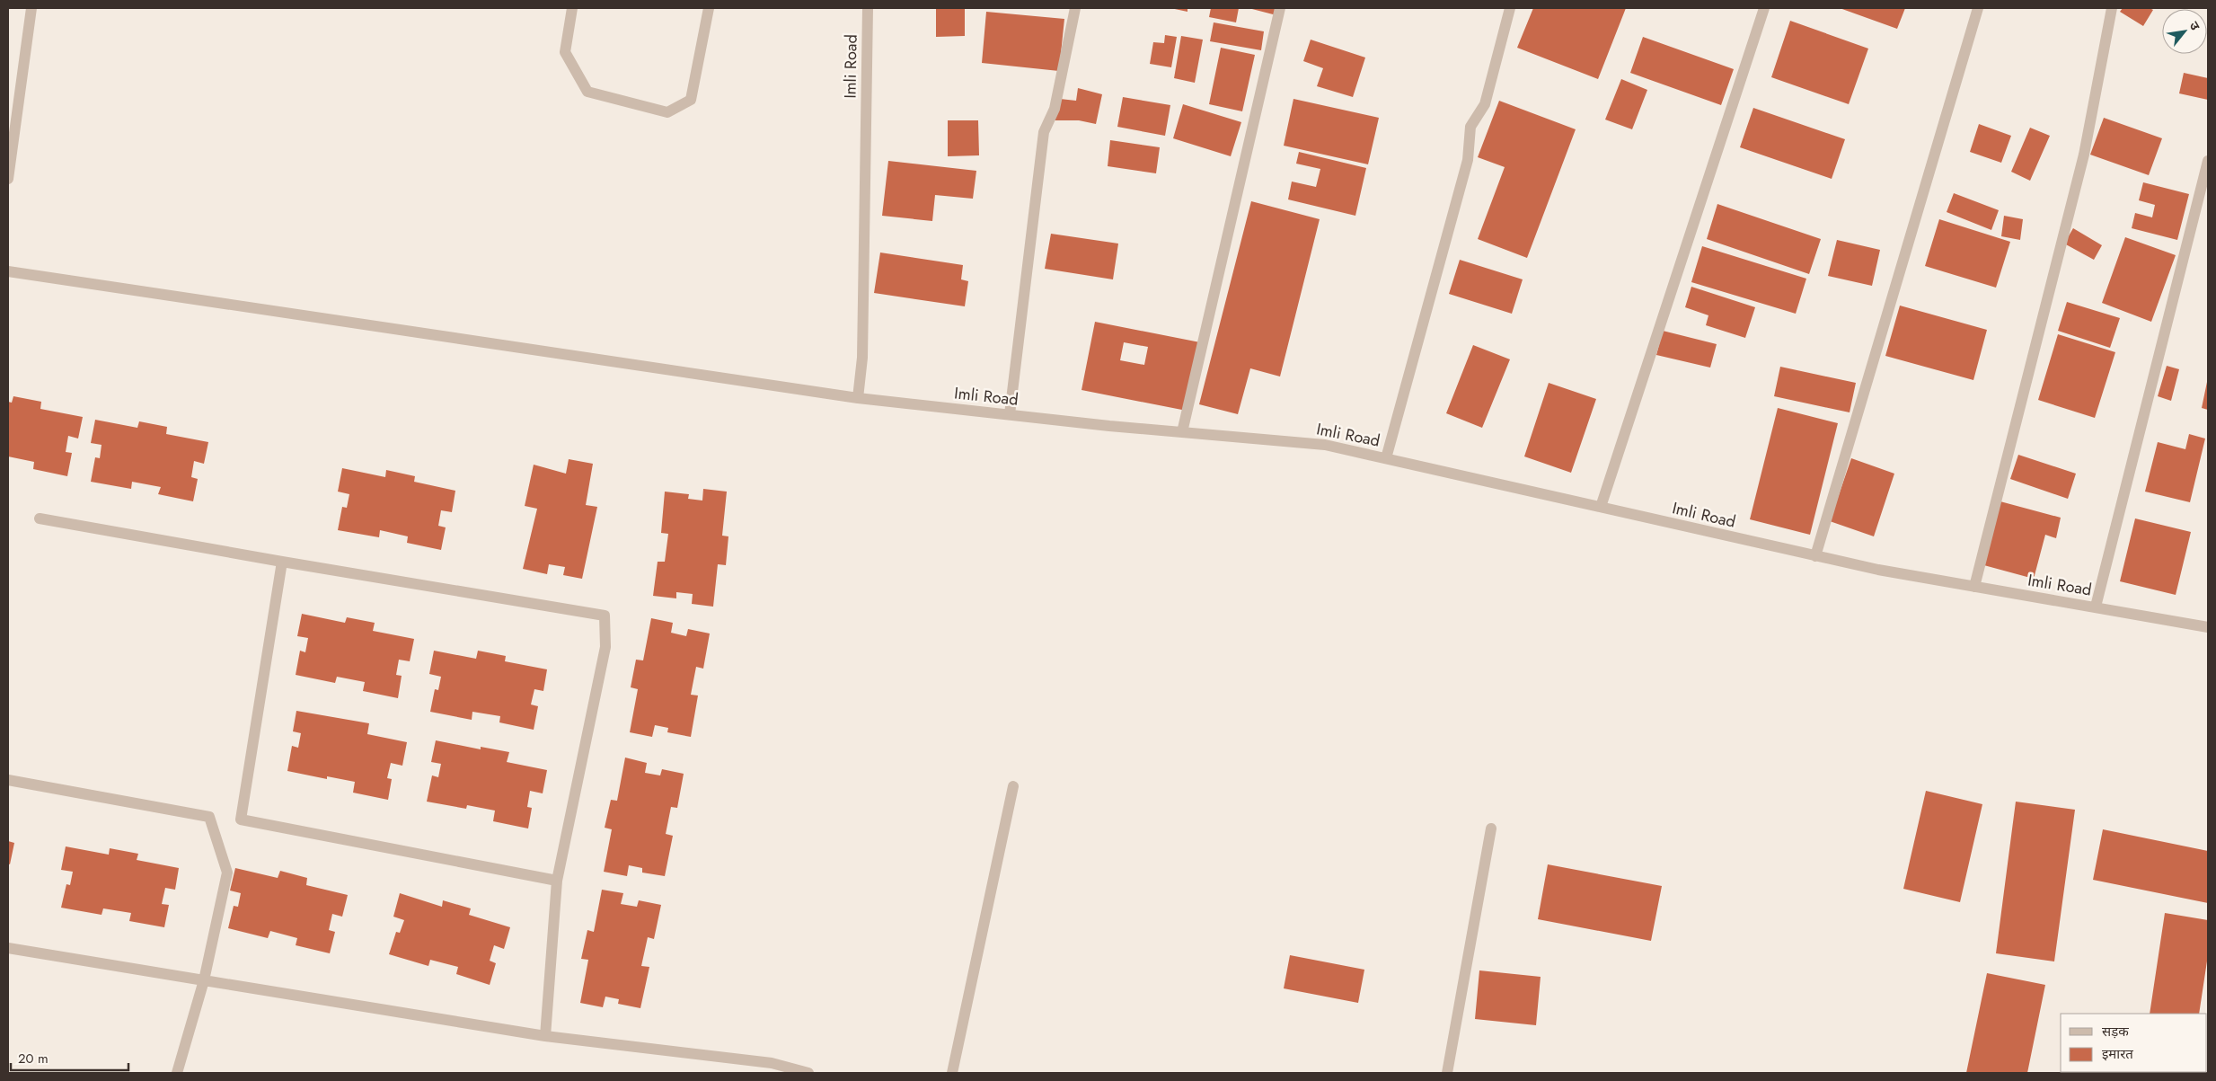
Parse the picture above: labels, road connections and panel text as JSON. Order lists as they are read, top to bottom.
{
  "streets": {
    "street": ["Imli Road"]
  },
  "legend": ["सड़क", "इमारत"],
  "scale_bar": "20 m",
  "north": "top right"
}
